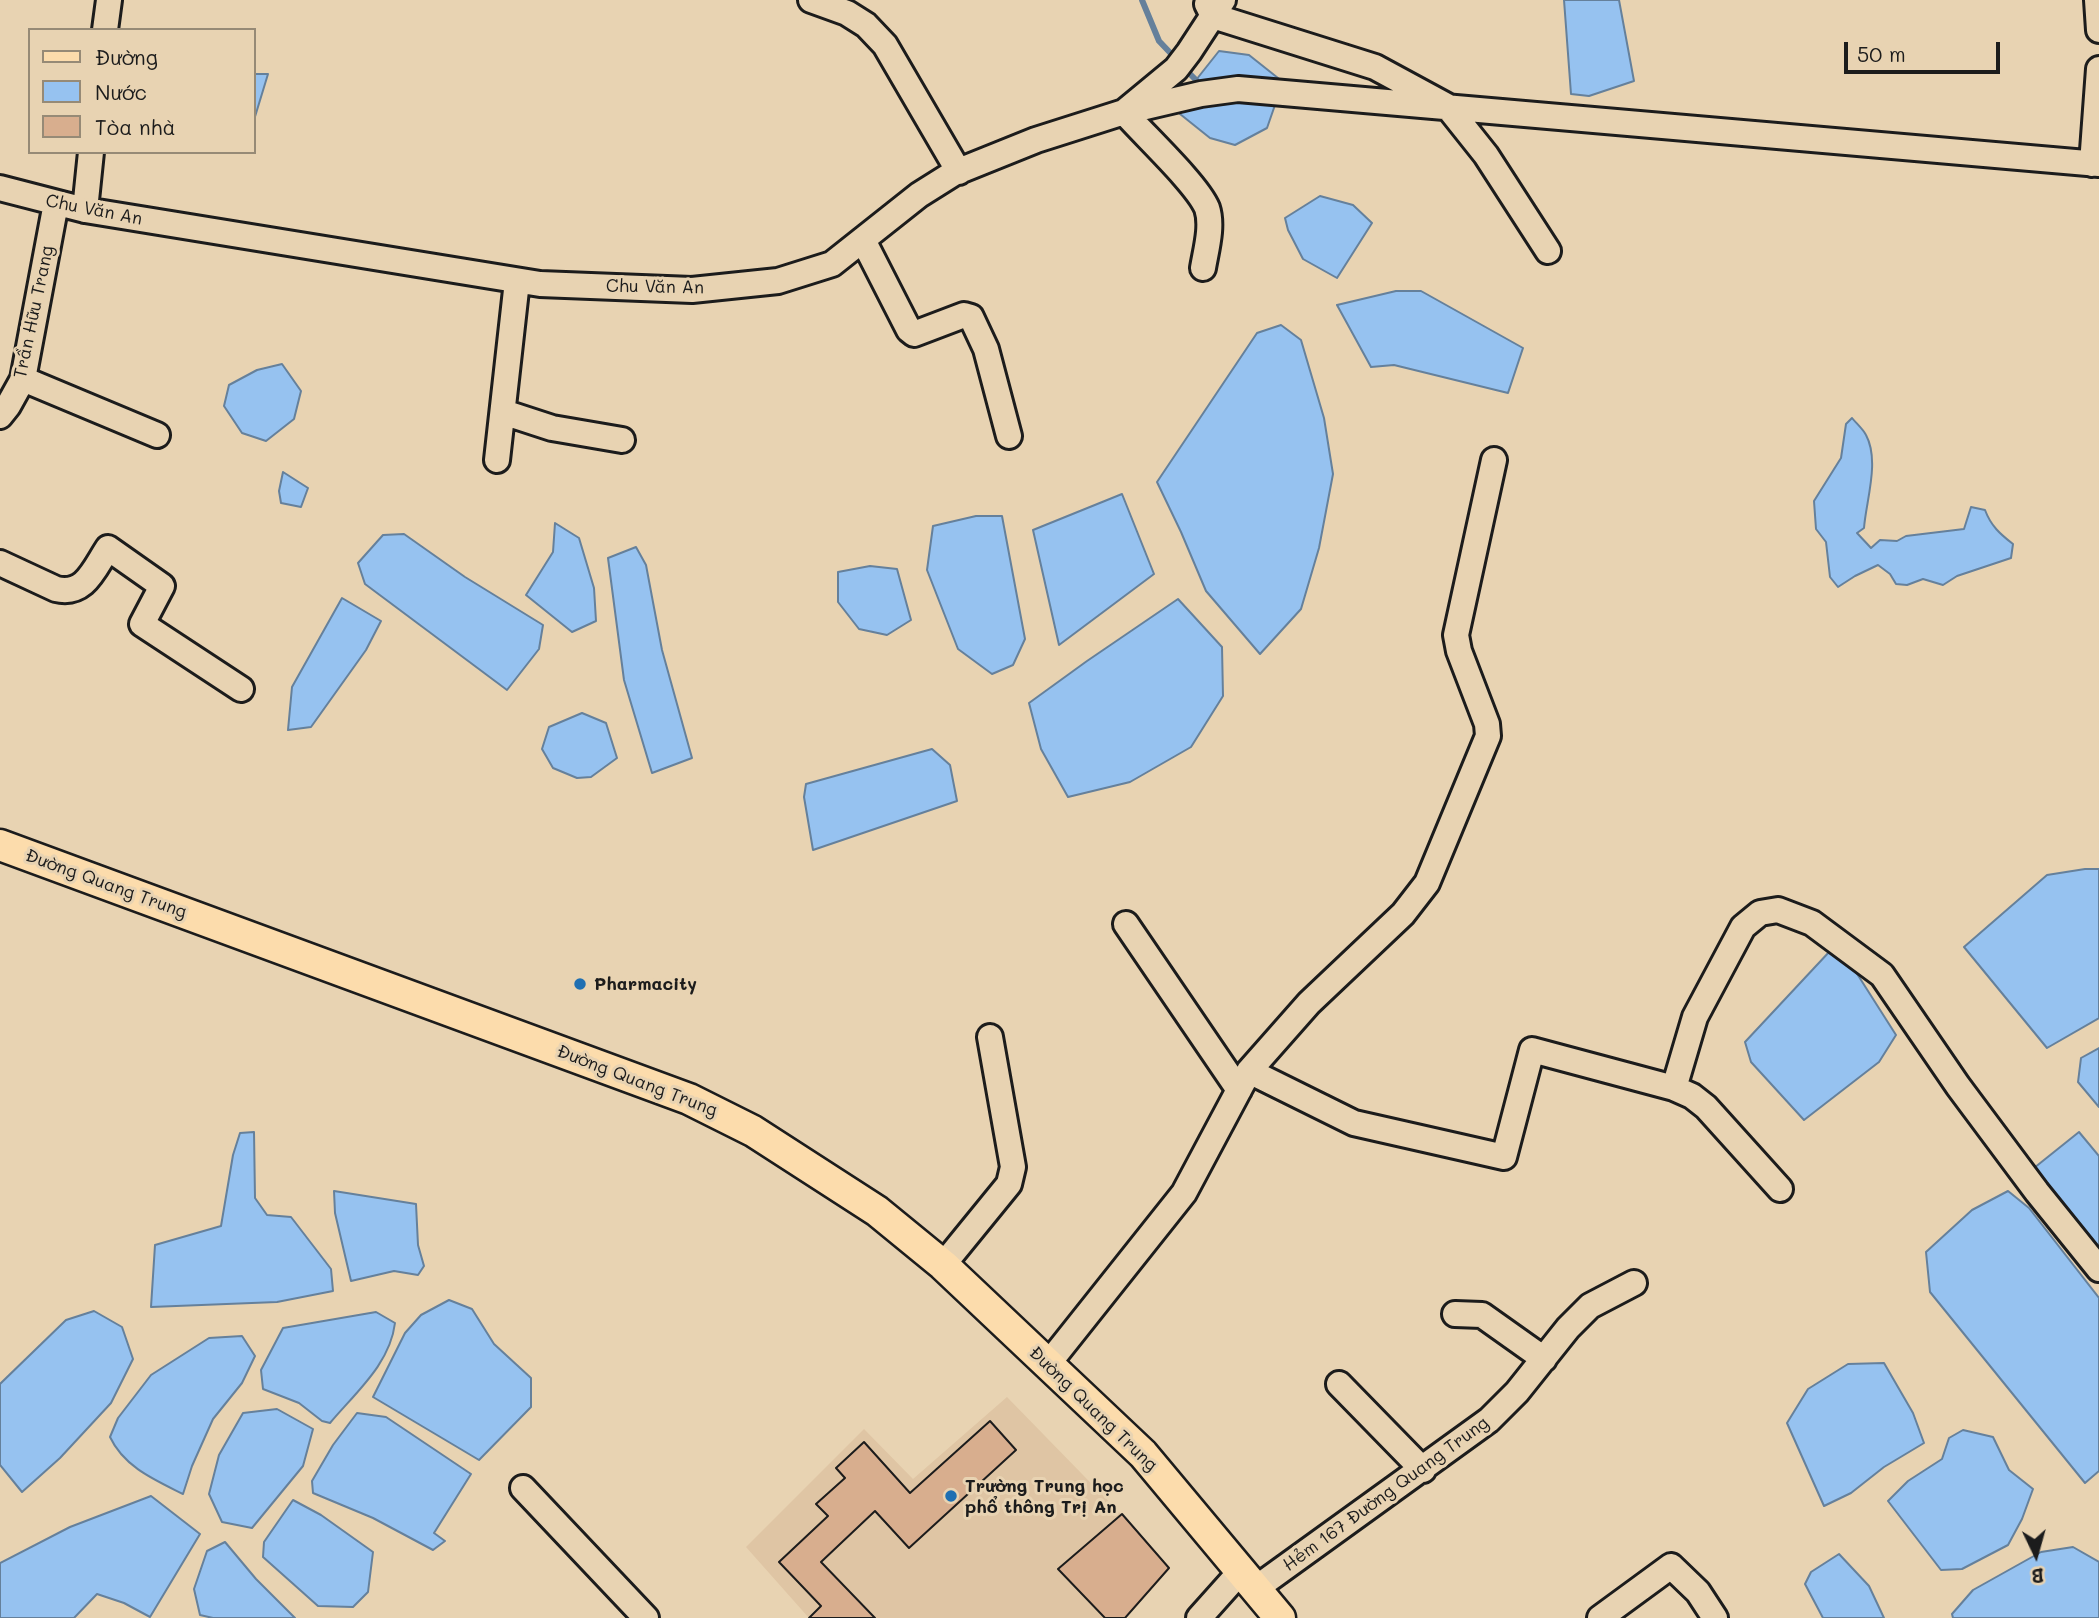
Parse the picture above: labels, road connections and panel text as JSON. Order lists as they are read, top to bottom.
{
  "streets": {
    "main road": ["Đường Quang Trung"],
    "street": ["Chu Văn An", "Trần Hữu Trang", "Hẻm 167 Đường Quang Trung"]
  },
  "crossings": [
    ["Chu Văn An", "Trần Hữu Trang"],
    ["Đường Quang Trung", "Hẻm 167 Đường Quang Trung"]
  ],
  "places": ["Pharmacity", "Trường Trung học phổ thông Trị An"],
  "legend": ["Đường", "Nước", "Tòa nhà"],
  "scale_bar": "50 m",
  "north": "bottom"
}
